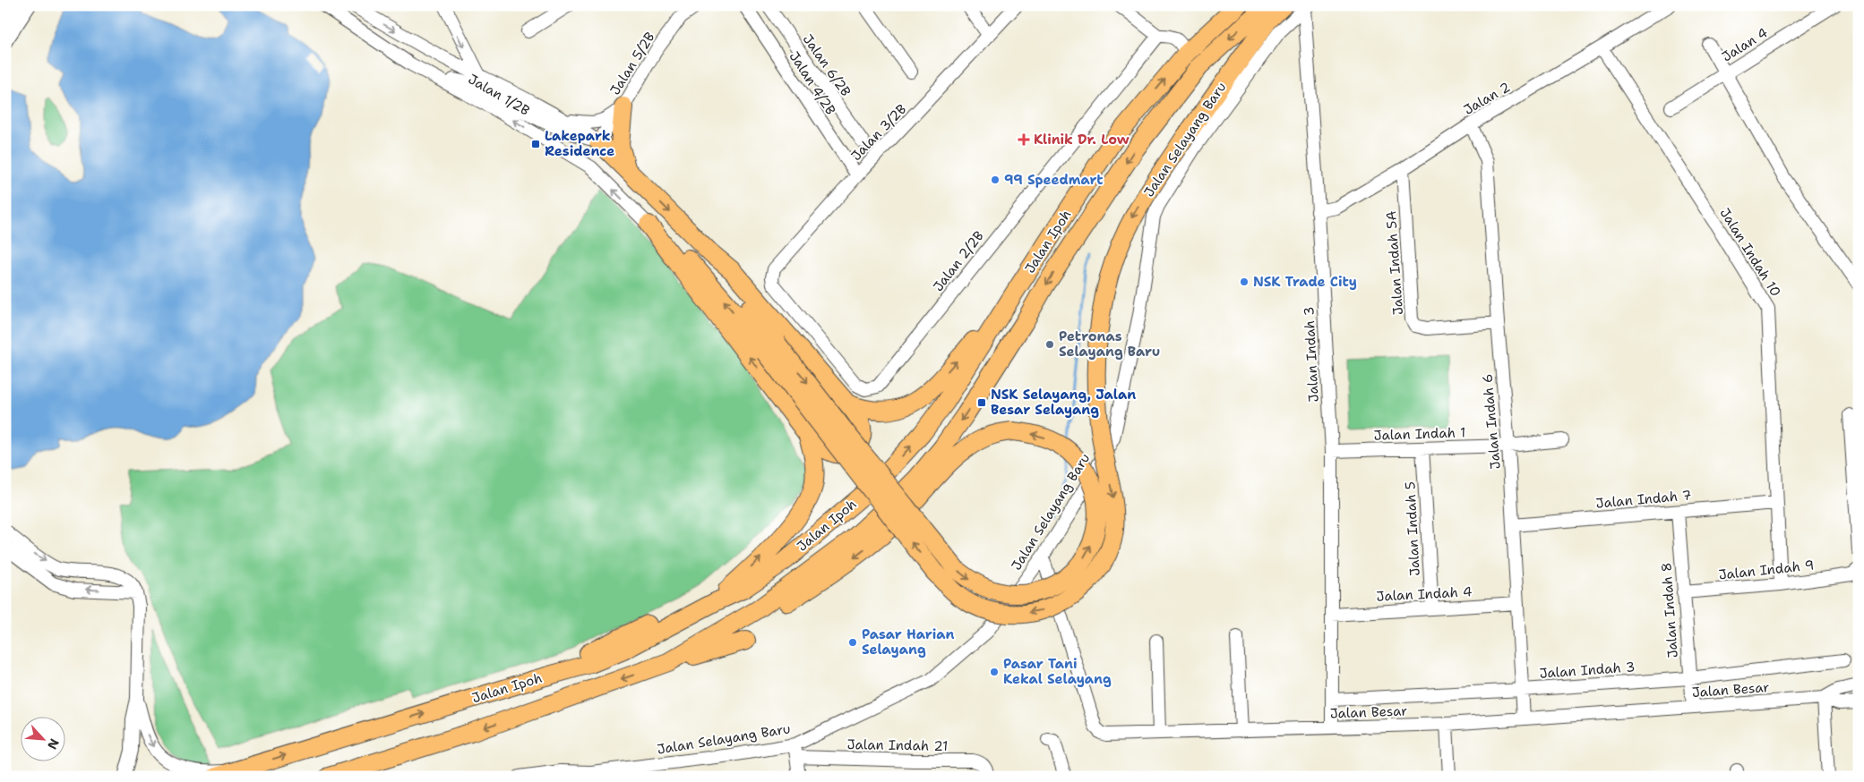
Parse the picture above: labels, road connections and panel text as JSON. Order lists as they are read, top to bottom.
{
  "streets": {
    "highway": ["Jalan Ipoh"],
    "street": [
      "Jalan 4",
      "Jalan 5/2B",
      "Jalan 6/2B",
      "Jalan 4/2B",
      "Jalan 1/2B",
      "Jalan 2",
      "Jalan 3/2B",
      "Jalan Selayang Baru",
      "Jalan Indah 10",
      "Jalan 2/2B",
      "Jalan Indah 5A",
      "Jalan Indah 3",
      "Jalan Indah 6",
      "Jalan Indah 1",
      "Jalan Indah 7",
      "Jalan Indah 5",
      "Jalan Indah 9",
      "Jalan Indah 4",
      "Jalan Indah 8",
      "Jalan Besar",
      "Jalan Indah 21"
    ]
  },
  "crossings": [
    ["Jalan 5/2B", "Jalan 1/2B"],
    ["Jalan 4/2B", "Jalan 3/2B"],
    ["Jalan 2", "Jalan Indah 10"],
    ["Jalan 2", "Jalan Indah 5A"],
    ["Jalan 2", "Jalan Indah 3"],
    ["Jalan 2", "Jalan Indah 6"],
    ["Jalan 3/2B", "Jalan 2/2B"],
    ["Jalan Selayang Baru", "Jalan Indah 3"],
    ["Jalan Selayang Baru", "Jalan Besar"],
    ["Jalan Indah 10", "Jalan Indah 7"],
    ["Jalan Indah 10", "Jalan Indah 9"],
    ["Jalan Indah 5A", "Jalan Indah 6"],
    ["Jalan Indah 3", "Jalan Indah 6"],
    ["Jalan Indah 3", "Jalan Indah 1"],
    ["Jalan Indah 3", "Jalan Indah 4"],
    ["Jalan Indah 3", "Jalan Indah 8"],
    ["Jalan Indah 3", "Jalan Besar"],
    ["Jalan Indah 6", "Jalan Indah 1"],
    ["Jalan Indah 6", "Jalan Indah 7"],
    ["Jalan Indah 6", "Jalan Indah 4"],
    ["Jalan Indah 6", "Jalan Besar"],
    ["Jalan Indah 1", "Jalan Indah 5"],
    ["Jalan Indah 7", "Jalan Indah 8"],
    ["Jalan Indah 5", "Jalan Indah 4"],
    ["Jalan Indah 9", "Jalan Indah 8"],
    ["Jalan Indah 8", "Jalan Besar"]
  ],
  "places": {
    "health": ["Klinik Dr. Low"],
    "transit": ["Lakepark Residence", "NSK Selayang, Jalan Besar Selayang"],
    "other": [
      "99 Speedmart",
      "NSK Trade City",
      "Petronas Selayang Baru",
      "Pasar Harian Selayang",
      "Pasar Tani Kekal Selayang"
    ]
  },
  "north": "bottom right"
}
